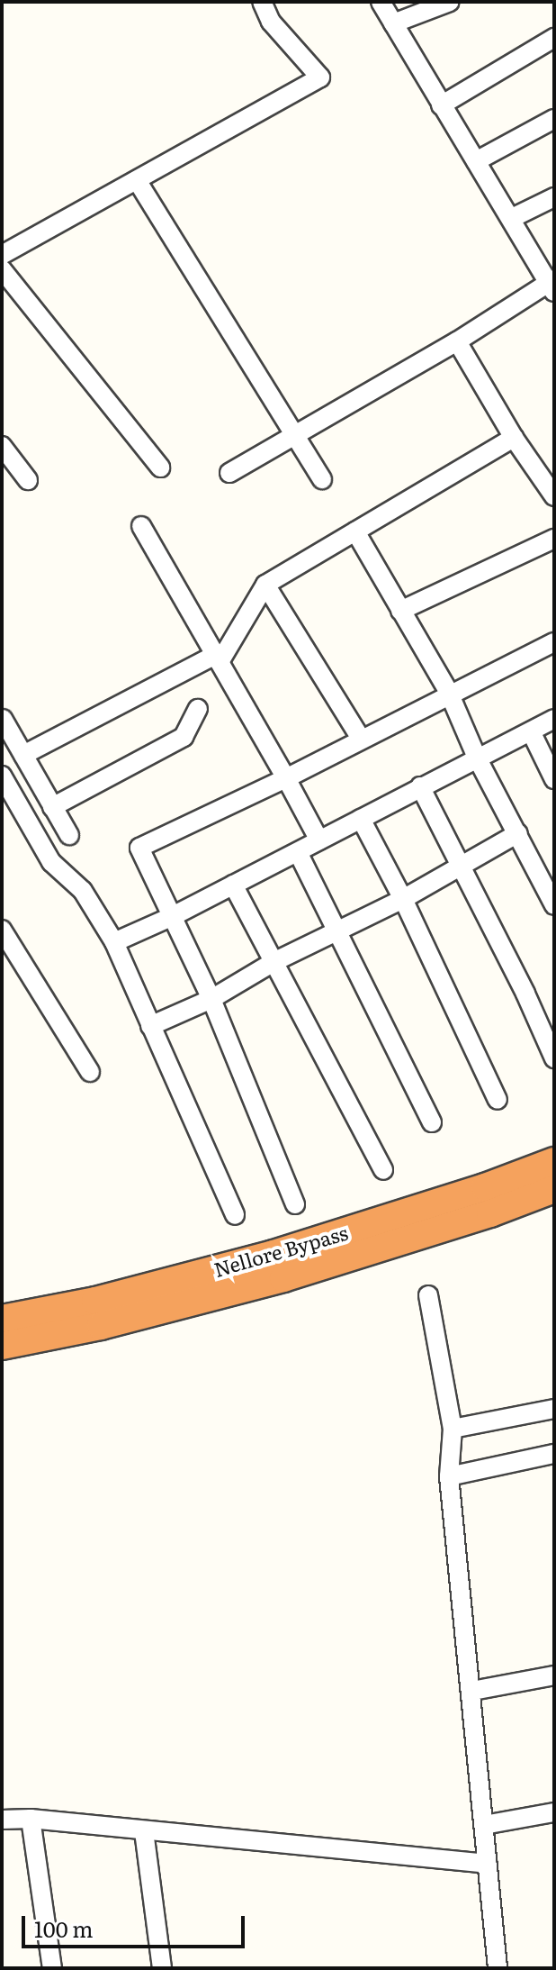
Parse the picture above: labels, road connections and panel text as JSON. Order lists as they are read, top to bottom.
{
  "streets": {
    "highway": ["Nellore Bypass"]
  },
  "scale_bar": "100 m"
}
